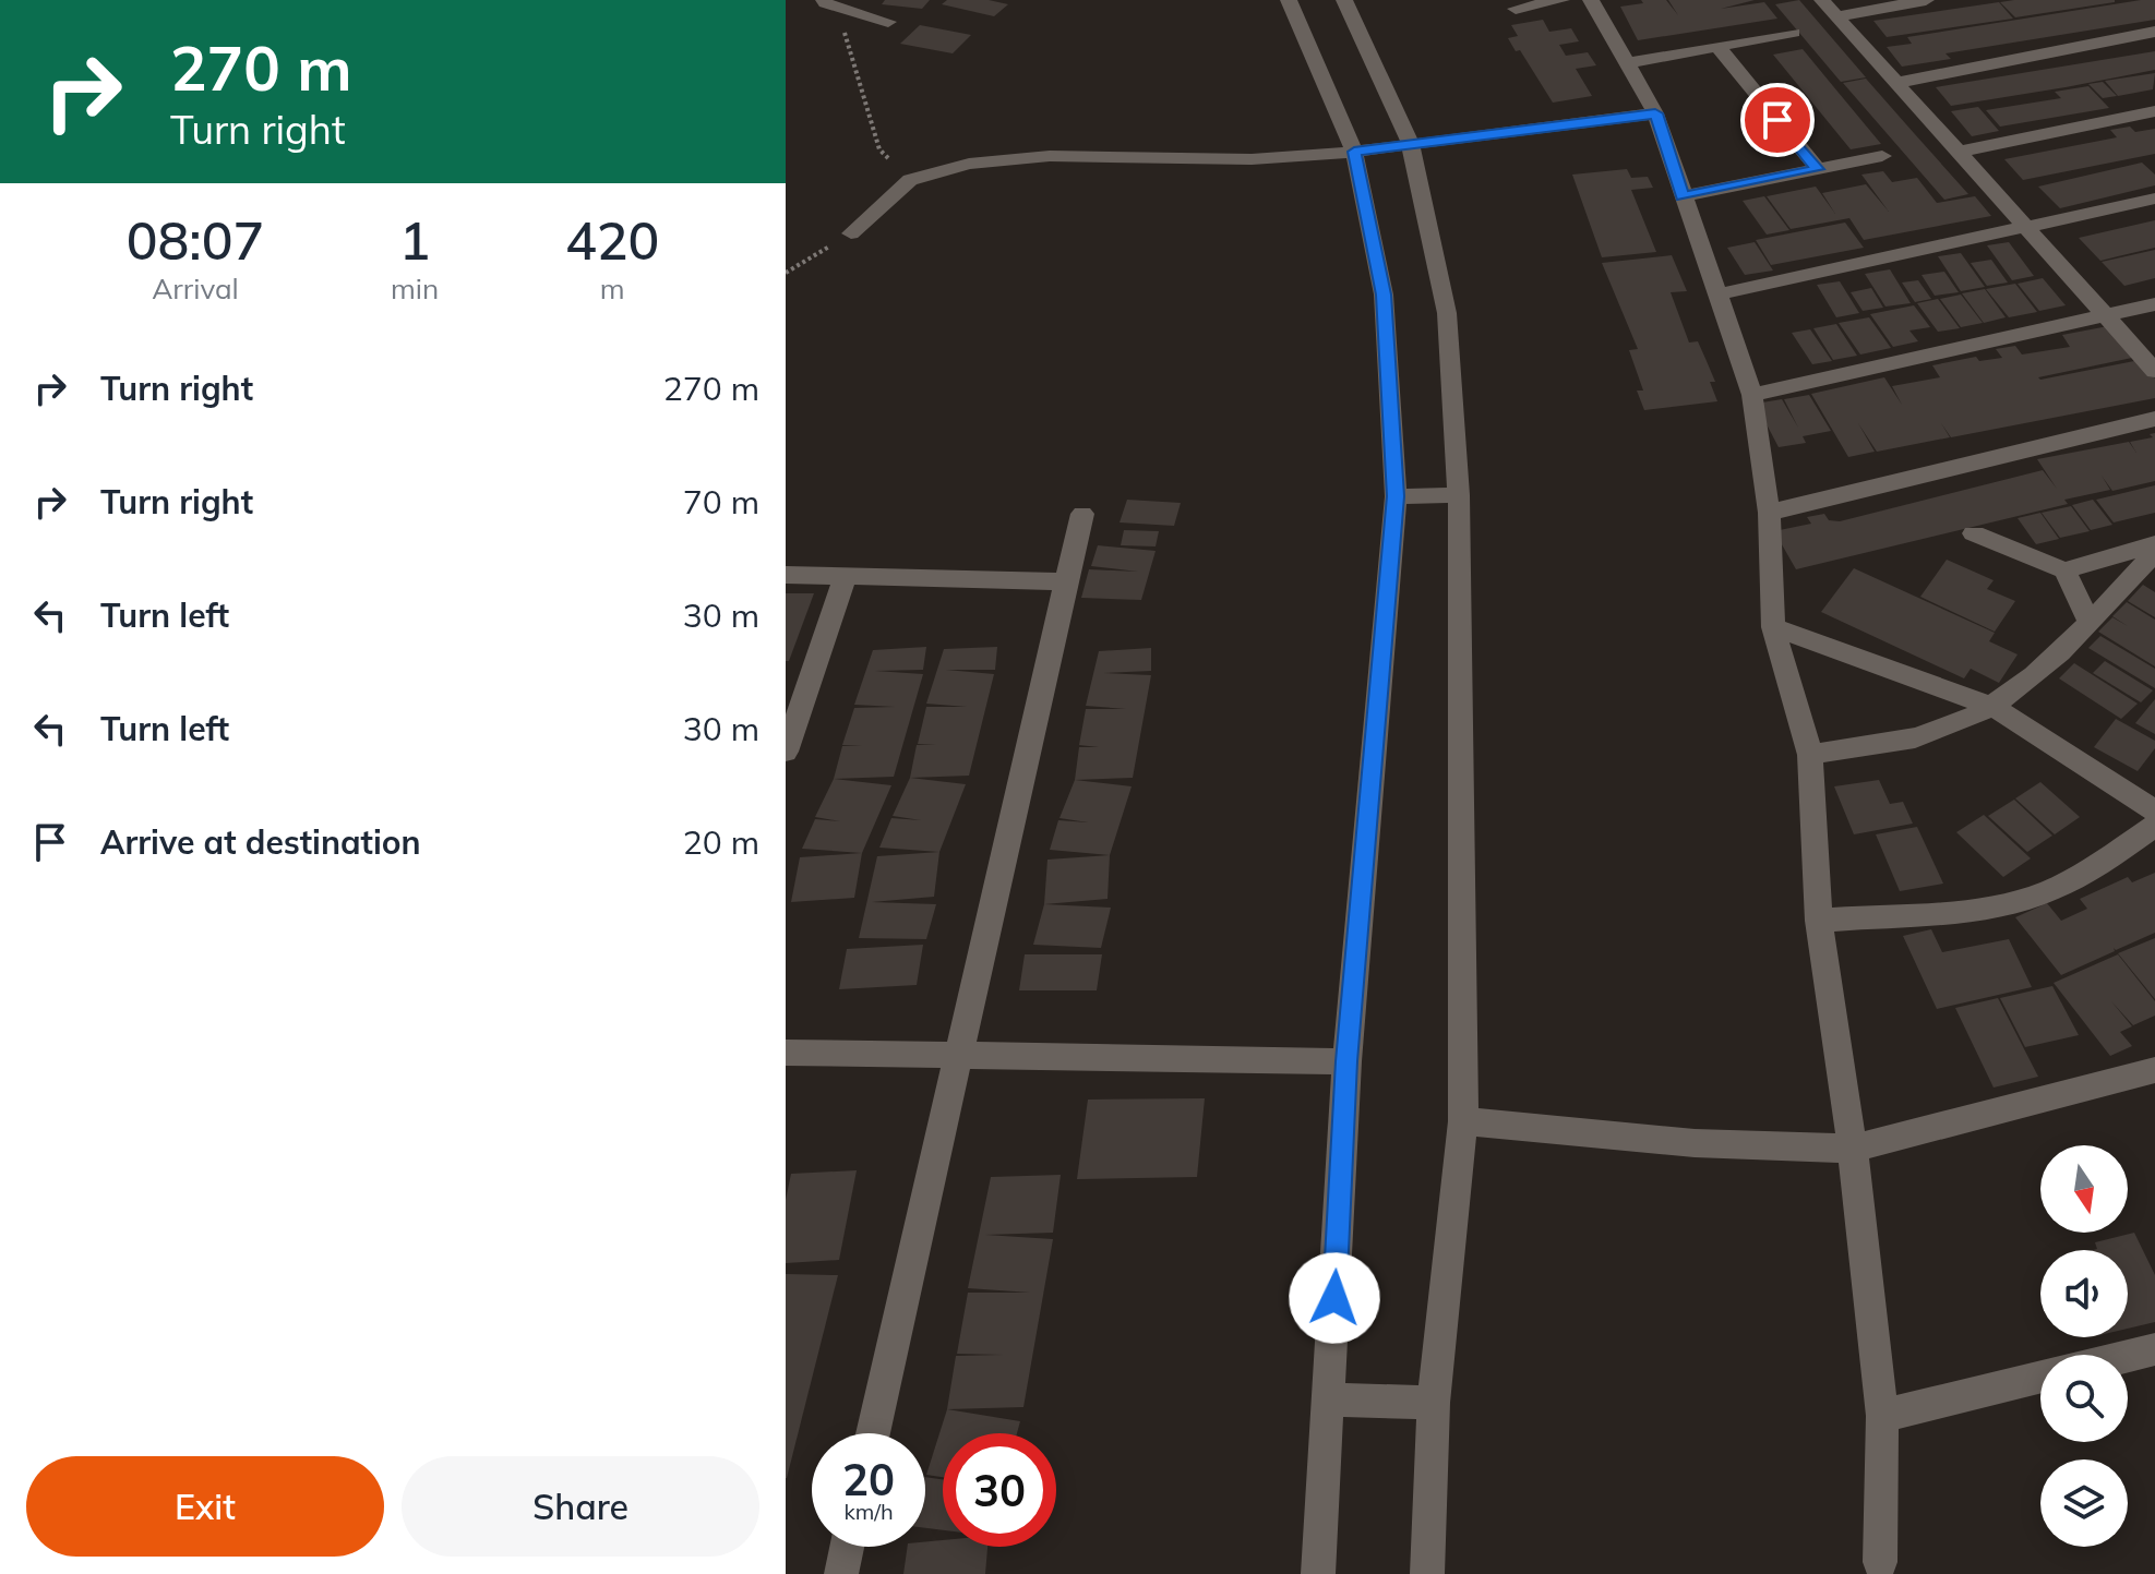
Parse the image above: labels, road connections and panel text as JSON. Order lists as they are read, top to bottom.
{
  "north": "bottom",
  "page": {
    "turn": ["270 m", "Turn right"],
    "eta": [
      "08:07",
      "Arrival",
      "1",
      "min",
      "420",
      "m"
    ],
    "list": [
      {
        "name": "Turn right",
        "value": "270 m"
      },
      {
        "name": "Turn right",
        "value": "70 m"
      },
      {
        "name": "Turn left",
        "value": "30 m"
      },
      {
        "name": "Turn left",
        "value": "30 m"
      },
      {
        "name": "Arrive at destination",
        "value": "20 m"
      }
    ],
    "speed": "20 km/h",
    "limit": "30",
    "buttons": ["Exit", "Share"]
  }
}
